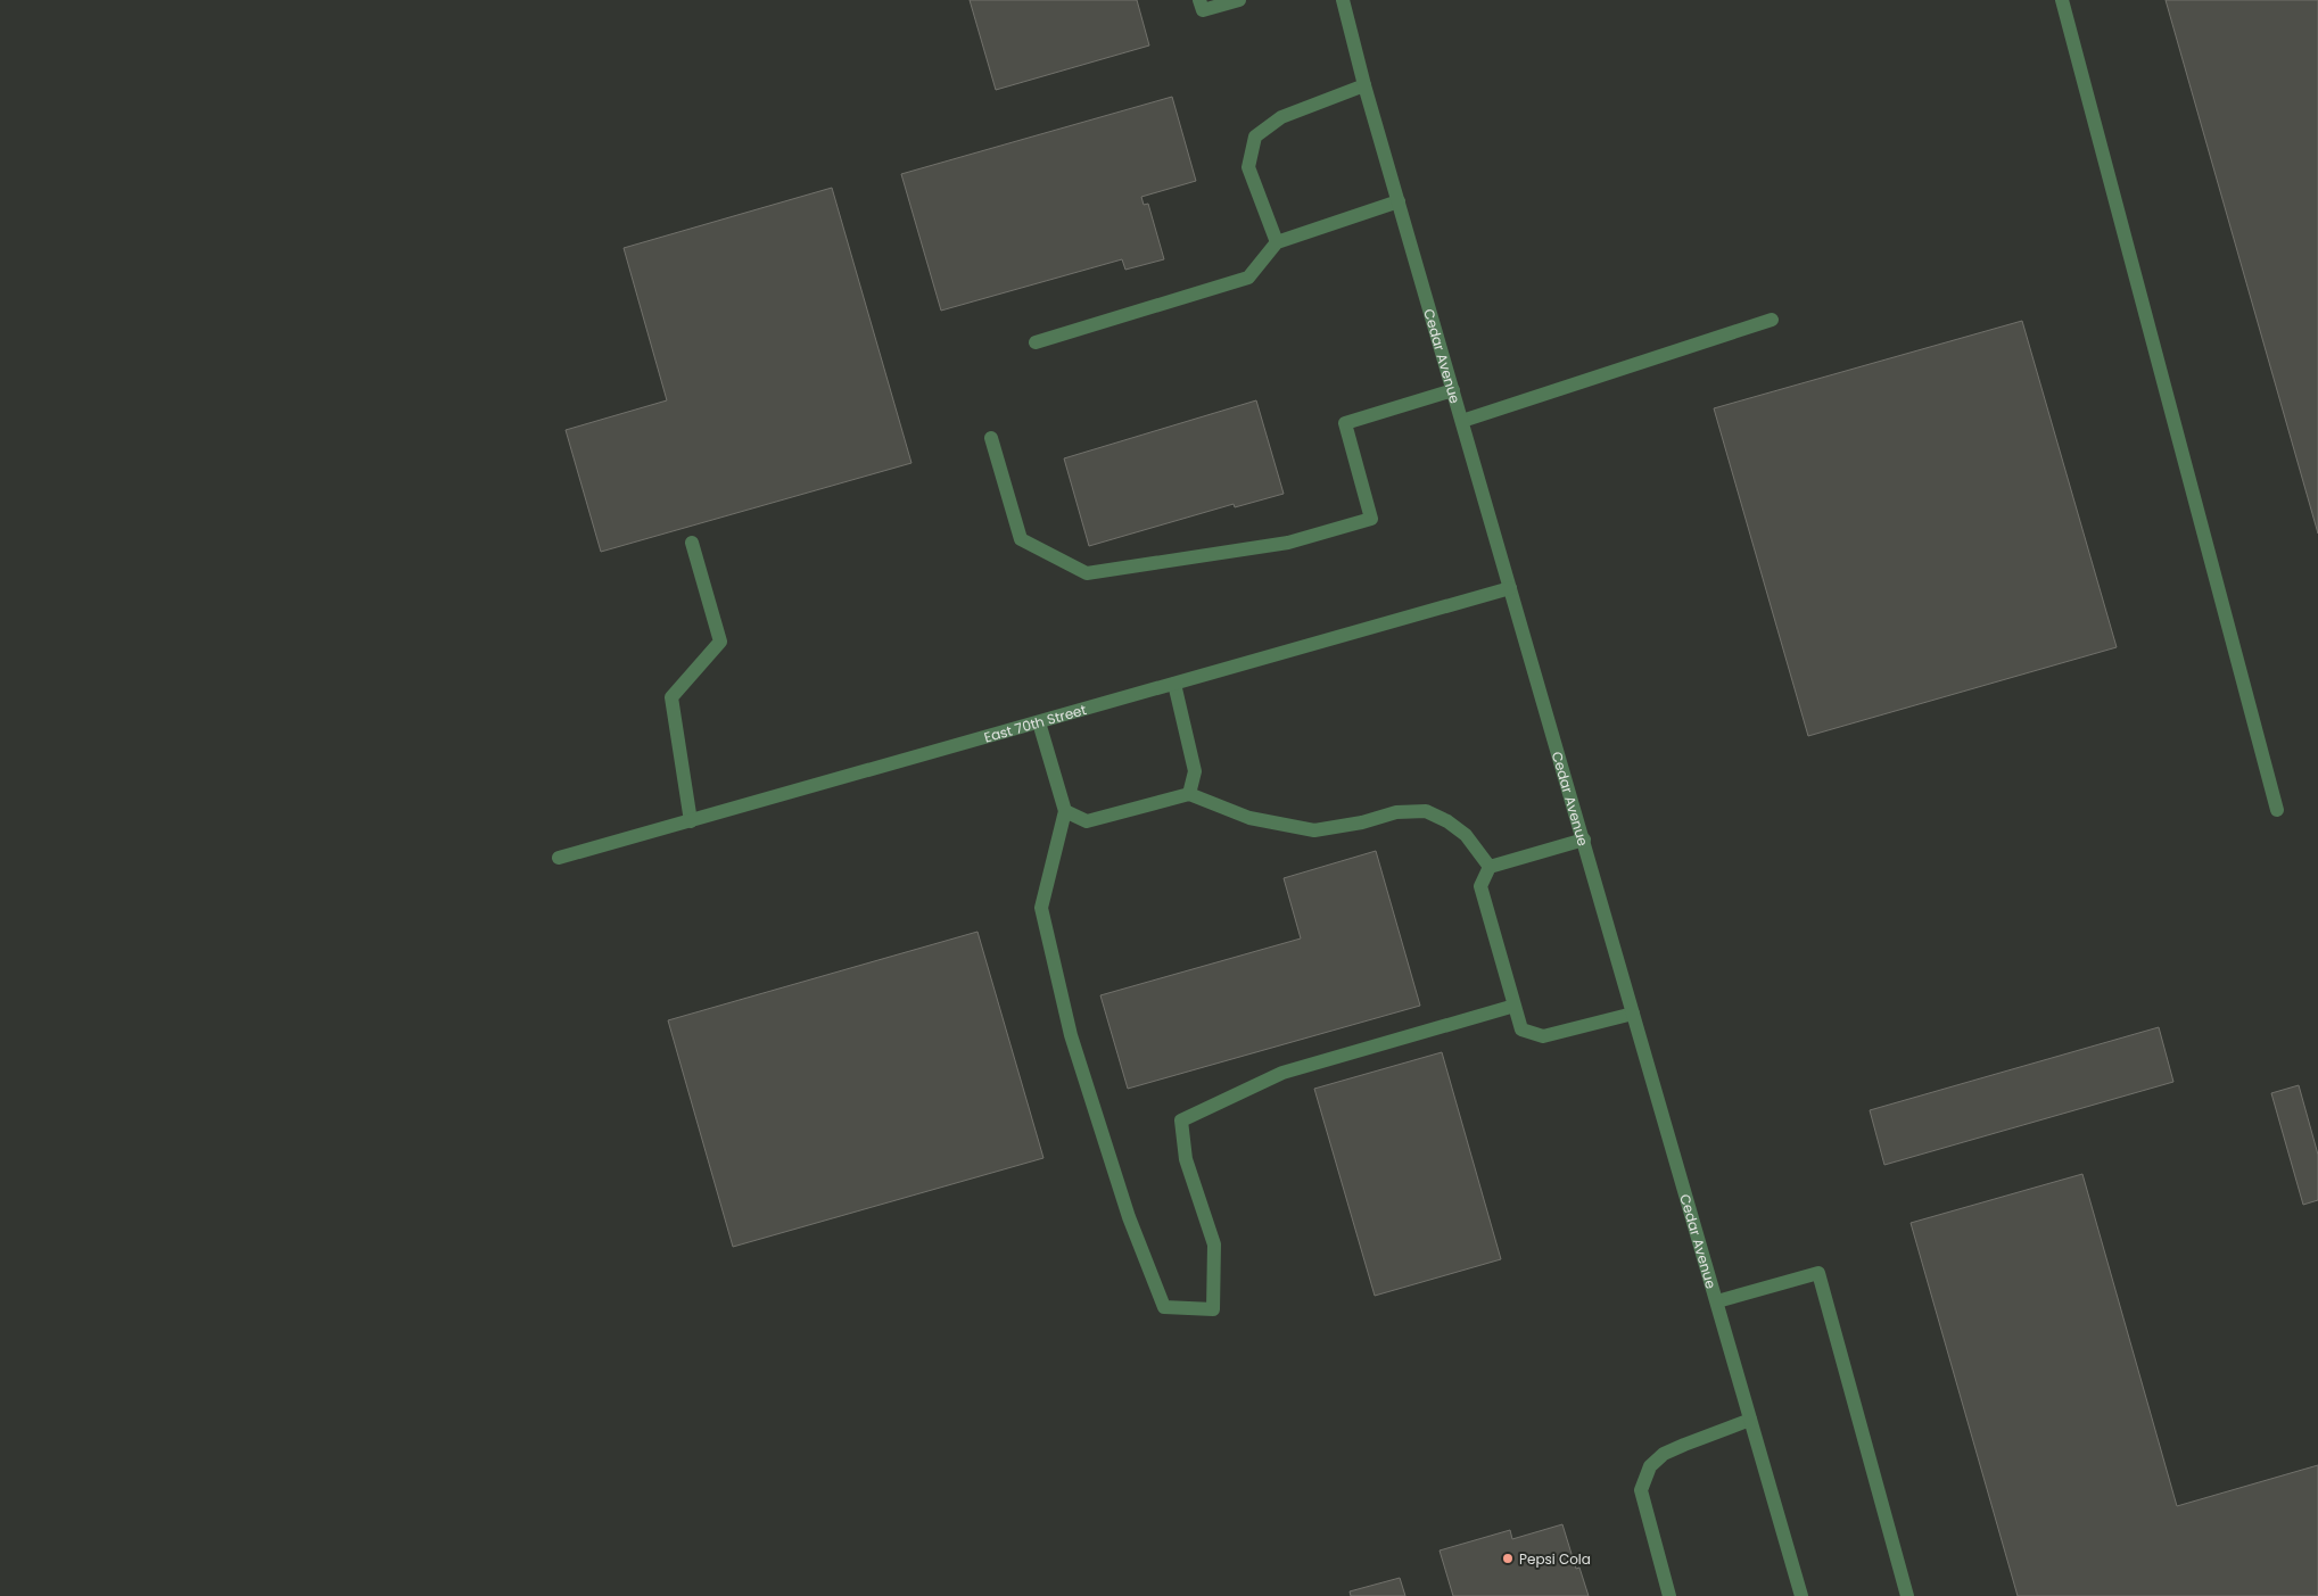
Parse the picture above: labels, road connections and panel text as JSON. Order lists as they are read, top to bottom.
{
  "streets": {
    "street": ["Cedar Avenue", "East 70th Street"]
  },
  "crossings": [
    ["Cedar Avenue", "East 70th Street"]
  ],
  "places": ["Pepsi Cola"]
}
